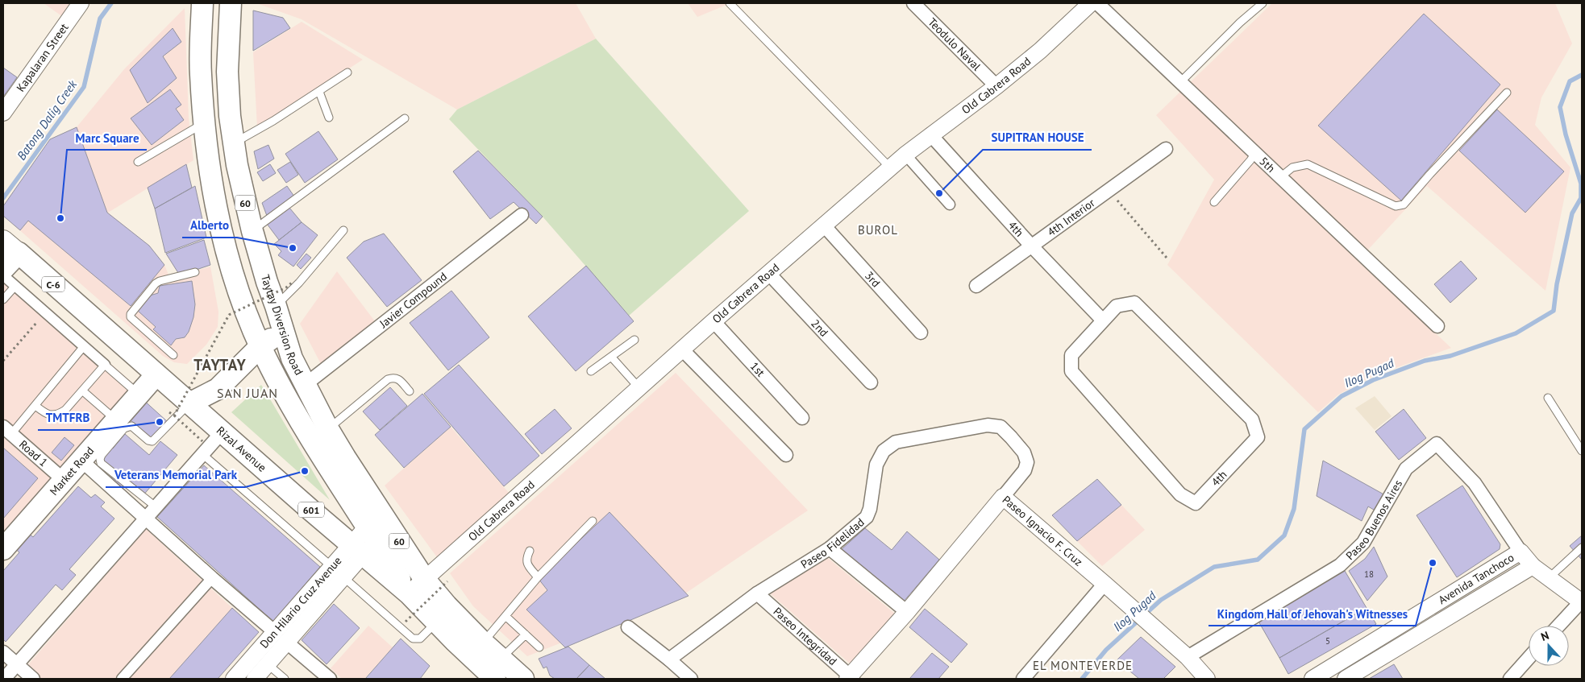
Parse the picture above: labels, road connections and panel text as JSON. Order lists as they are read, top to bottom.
{
  "streets": {
    "main road": [
      "60",
      "C-6",
      "Taytay Diversion Road",
      "Rizal Avenue",
      "Market Road",
      "601"
    ],
    "street": [
      "Teodulo Naval",
      "Kapalaran Street",
      "Old Cabrera Road",
      "5th",
      "4th Interior",
      "4th",
      "3rd",
      "Javier Compound",
      "2nd",
      "1st",
      "Road 1",
      "Paseo Buenos Aires",
      "Paseo Ignacio F. Cruz",
      "Paseo Fidelidad",
      "Avenida Tanchoco",
      "Don Hilario Cruz Avenue",
      "Paseo Integridad"
    ]
  },
  "crossings": [
    ["Teodulo Naval", "Old Cabrera Road"],
    ["Old Cabrera Road", "4th"],
    ["Old Cabrera Road", "3rd"],
    ["Old Cabrera Road", "Taytay Diversion Road"],
    ["Old Cabrera Road", "2nd"],
    ["Old Cabrera Road", "1st"],
    ["Old Cabrera Road", "Rizal Avenue"],
    ["4th Interior", "4th"],
    ["C-6", "Rizal Avenue"],
    ["Javier Compound", "Taytay Diversion Road"],
    ["Taytay Diversion Road", "Rizal Avenue"],
    ["Taytay Diversion Road", "Don Hilario Cruz Avenue"],
    ["Rizal Avenue", "Market Road"],
    ["Rizal Avenue", "Don Hilario Cruz Avenue"],
    ["Road 1", "Market Road"],
    ["Paseo Buenos Aires", "Paseo Ignacio F. Cruz"],
    ["Paseo Buenos Aires", "Avenida Tanchoco"],
    ["Paseo Ignacio F. Cruz", "Paseo Fidelidad"],
    ["Paseo Ignacio F. Cruz", "Paseo Integridad"],
    ["Paseo Fidelidad", "Paseo Integridad"]
  ],
  "districts": [
    "BUROL",
    "TAYTAY",
    "SAN JUAN",
    "EL MONTEVERDE"
  ],
  "water": ["Batong Dalig Creek", "Ilog Pugad"],
  "places": [
    "SUPITRAN HOUSE",
    "Marc Square",
    "Alberto",
    "TMTFRB",
    "Veterans Memorial Park",
    "Kingdom Hall of Jehovah's Witnesses"
  ],
  "house_numbers": ["18", "5"],
  "north": "top"
}
